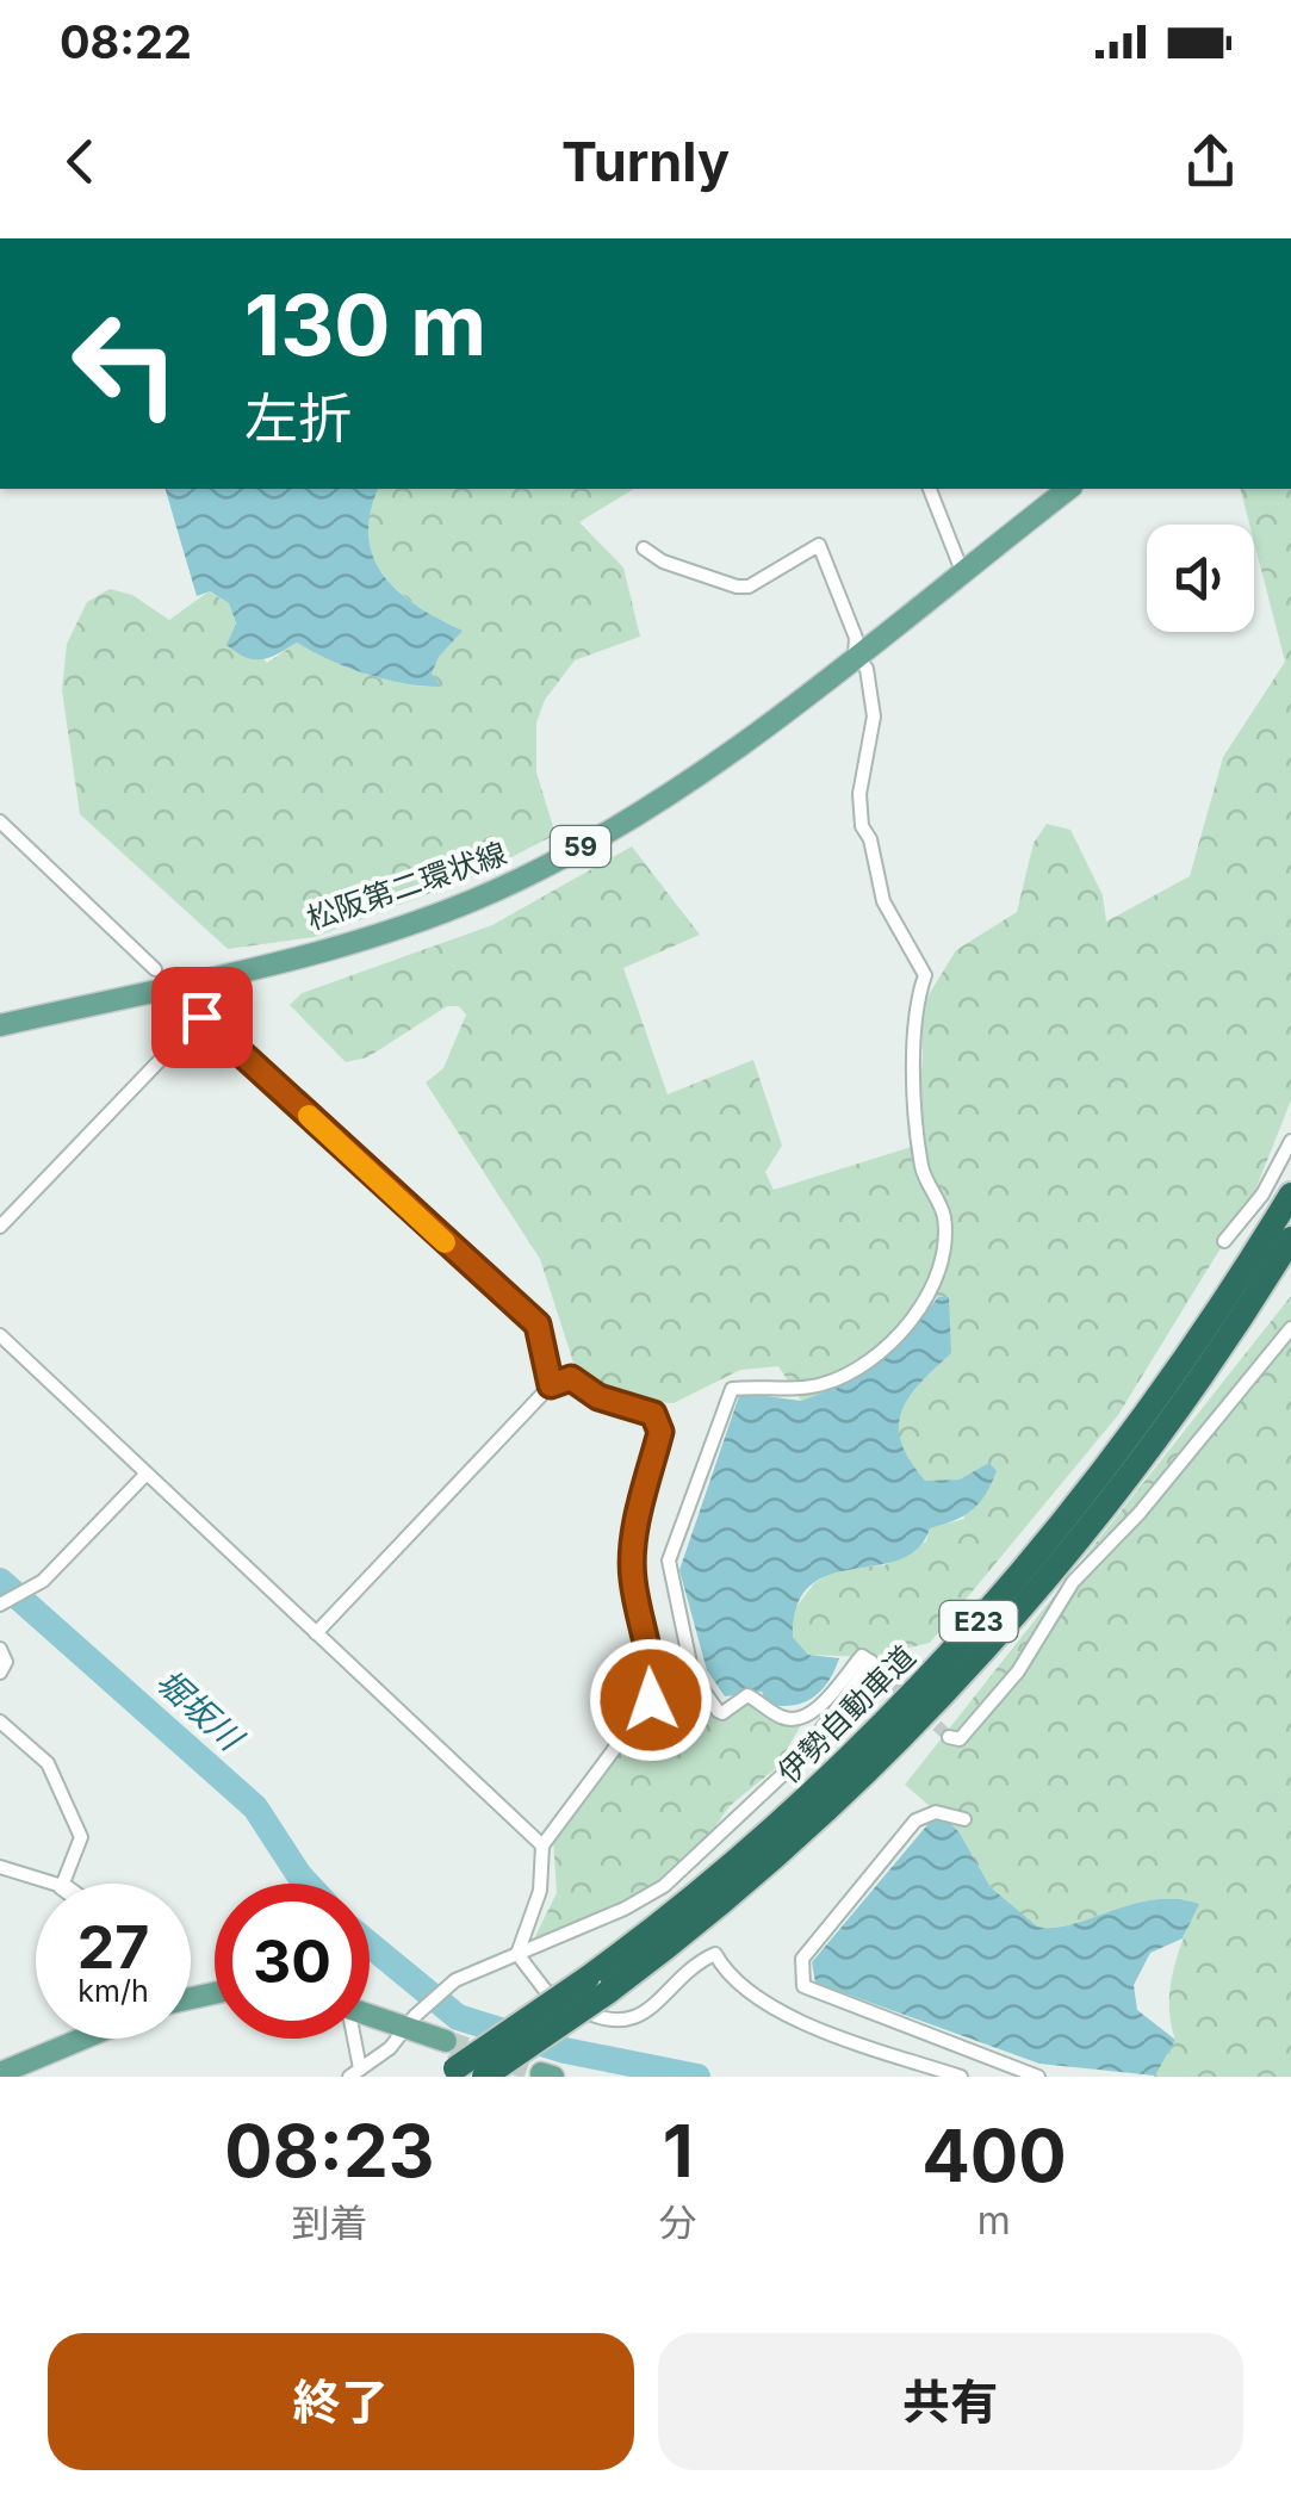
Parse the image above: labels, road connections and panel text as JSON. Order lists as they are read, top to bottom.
{
  "streets": {
    "highway": ["E23", "伊勢自動車道"],
    "main road": ["59", "松阪第二環状線"]
  },
  "water": ["堀坂川"],
  "page": {
    "status": "08:22",
    "header": "Turnly",
    "turn": ["130 m", "左折"],
    "speed": "27 km/h",
    "limit": "30",
    "eta": [
      "08:23",
      "到着",
      "1",
      "分",
      "400",
      "m"
    ],
    "buttons": ["終了", "共有"]
  }
}
